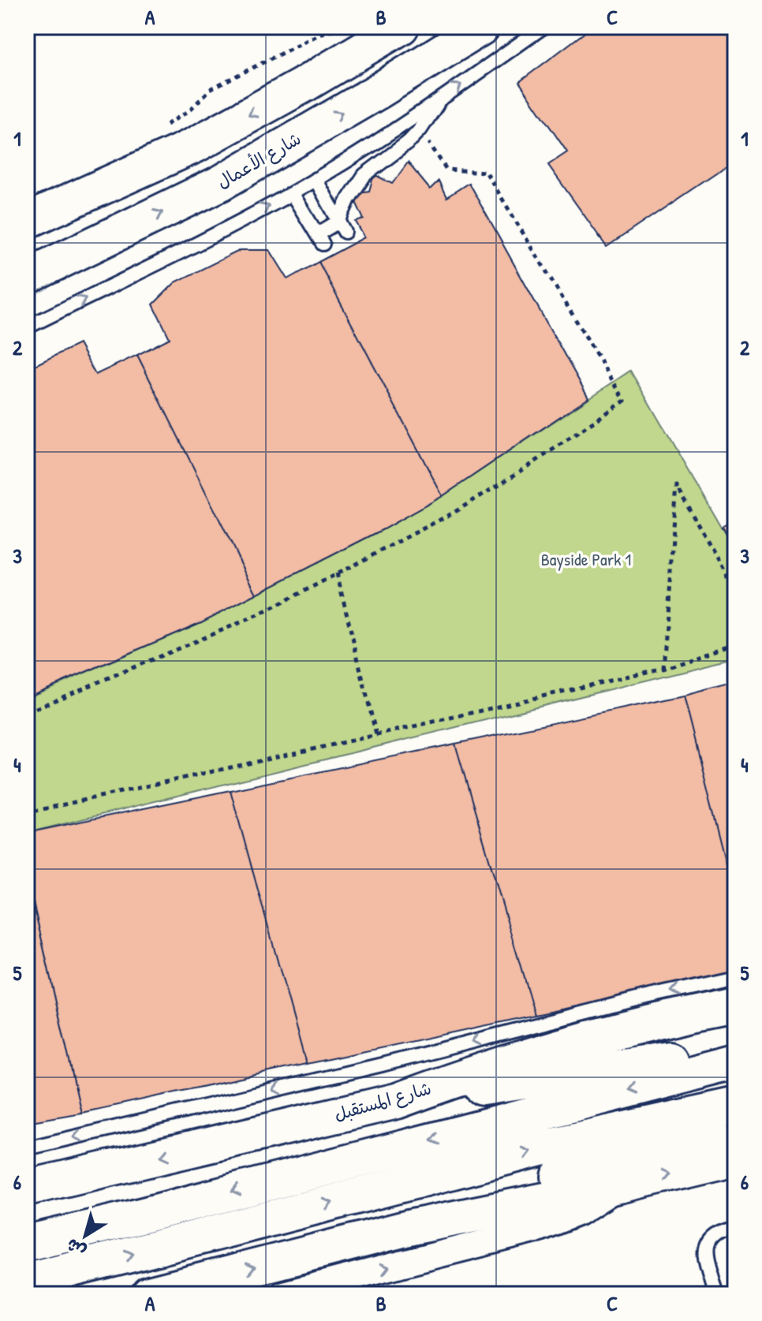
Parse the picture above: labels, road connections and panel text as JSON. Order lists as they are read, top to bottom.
{
  "streets": {
    "street": ["شارع الأعمال", "شارع المستقبل"]
  },
  "parks": ["Bayside Park 1"],
  "north": "bottom left",
  "grid": {
    "columns": ["A", "B", "C"],
    "rows": [
      "1",
      "2",
      "3",
      "4",
      "5",
      "6"
    ]
  }
}
